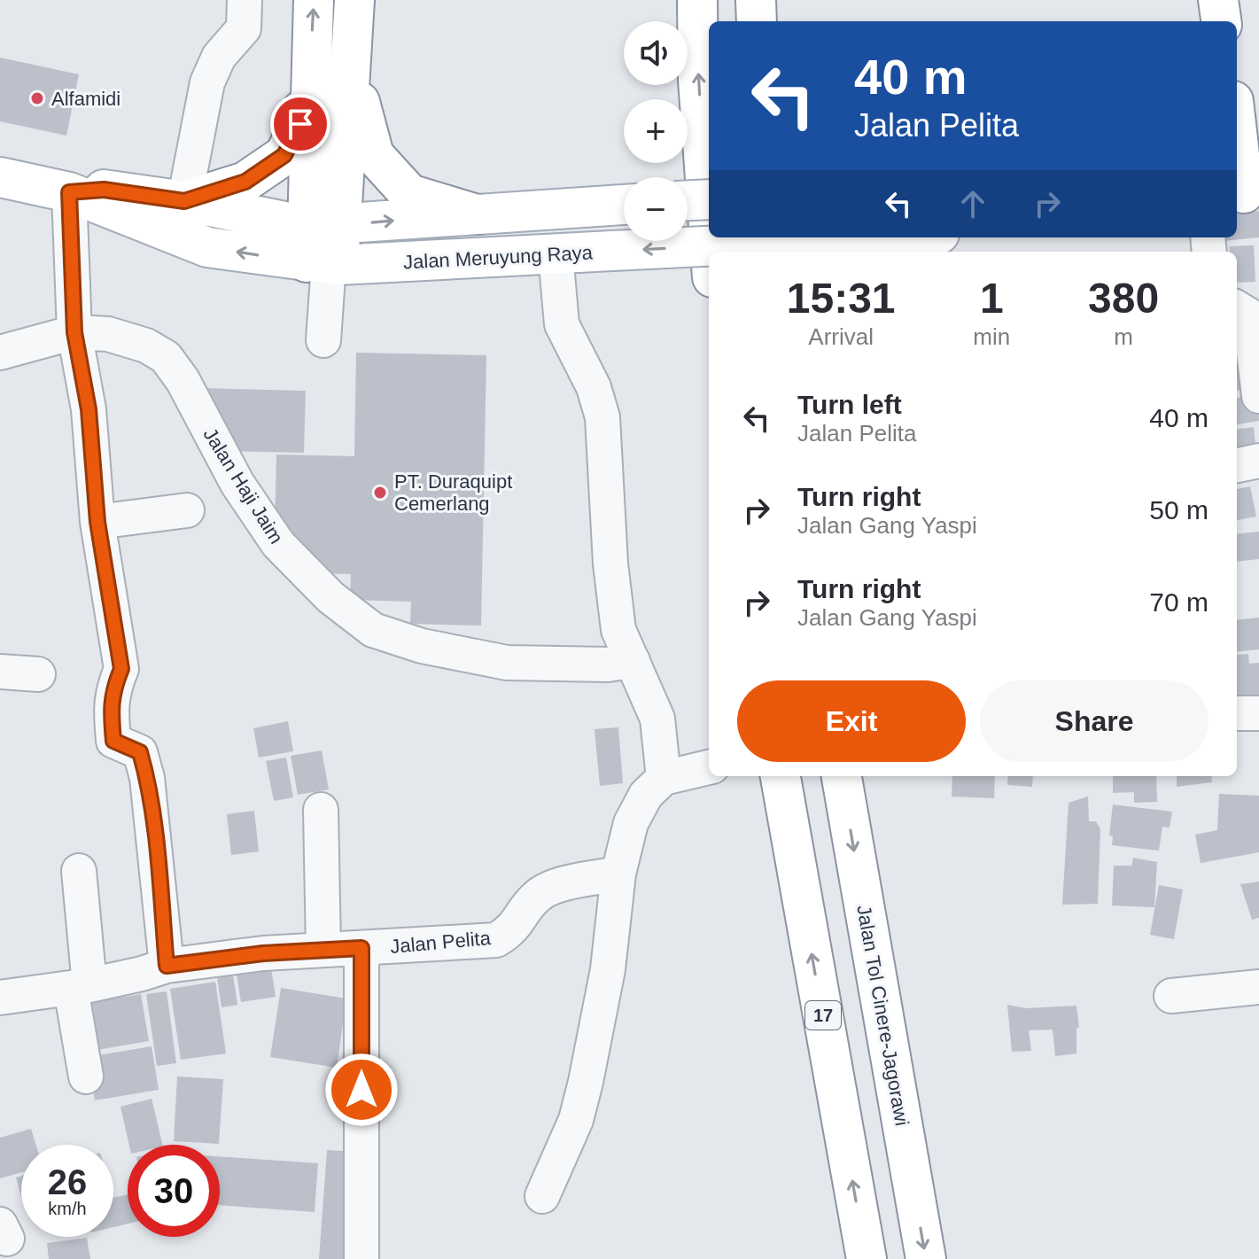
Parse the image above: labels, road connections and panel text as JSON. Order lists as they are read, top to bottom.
{
  "streets": {
    "main road": ["Jalan Meruyung Raya", "17", "Jalan Tol Cinere-Jagorawi"],
    "street": ["Jalan Haji Jaim", "Jalan Pelita"]
  },
  "places": ["Alfamidi", "PT. Duraquipt Cemerlang"],
  "page": {
    "map_buttons": ["+", "−"],
    "turn": ["40 m", "Jalan Pelita"],
    "eta": [
      "15:31",
      "Arrival",
      "1",
      "min",
      "380",
      "m"
    ],
    "list": [
      {
        "name": "Turn left",
        "note": "Jalan Pelita",
        "value": "40 m"
      },
      {
        "name": "Turn right",
        "note": "Jalan Gang Yaspi",
        "value": "50 m"
      },
      {
        "name": "Turn right",
        "note": "Jalan Gang Yaspi",
        "value": "70 m"
      }
    ],
    "buttons": ["Exit", "Share"],
    "speed": "26 km/h",
    "limit": "30"
  }
}
